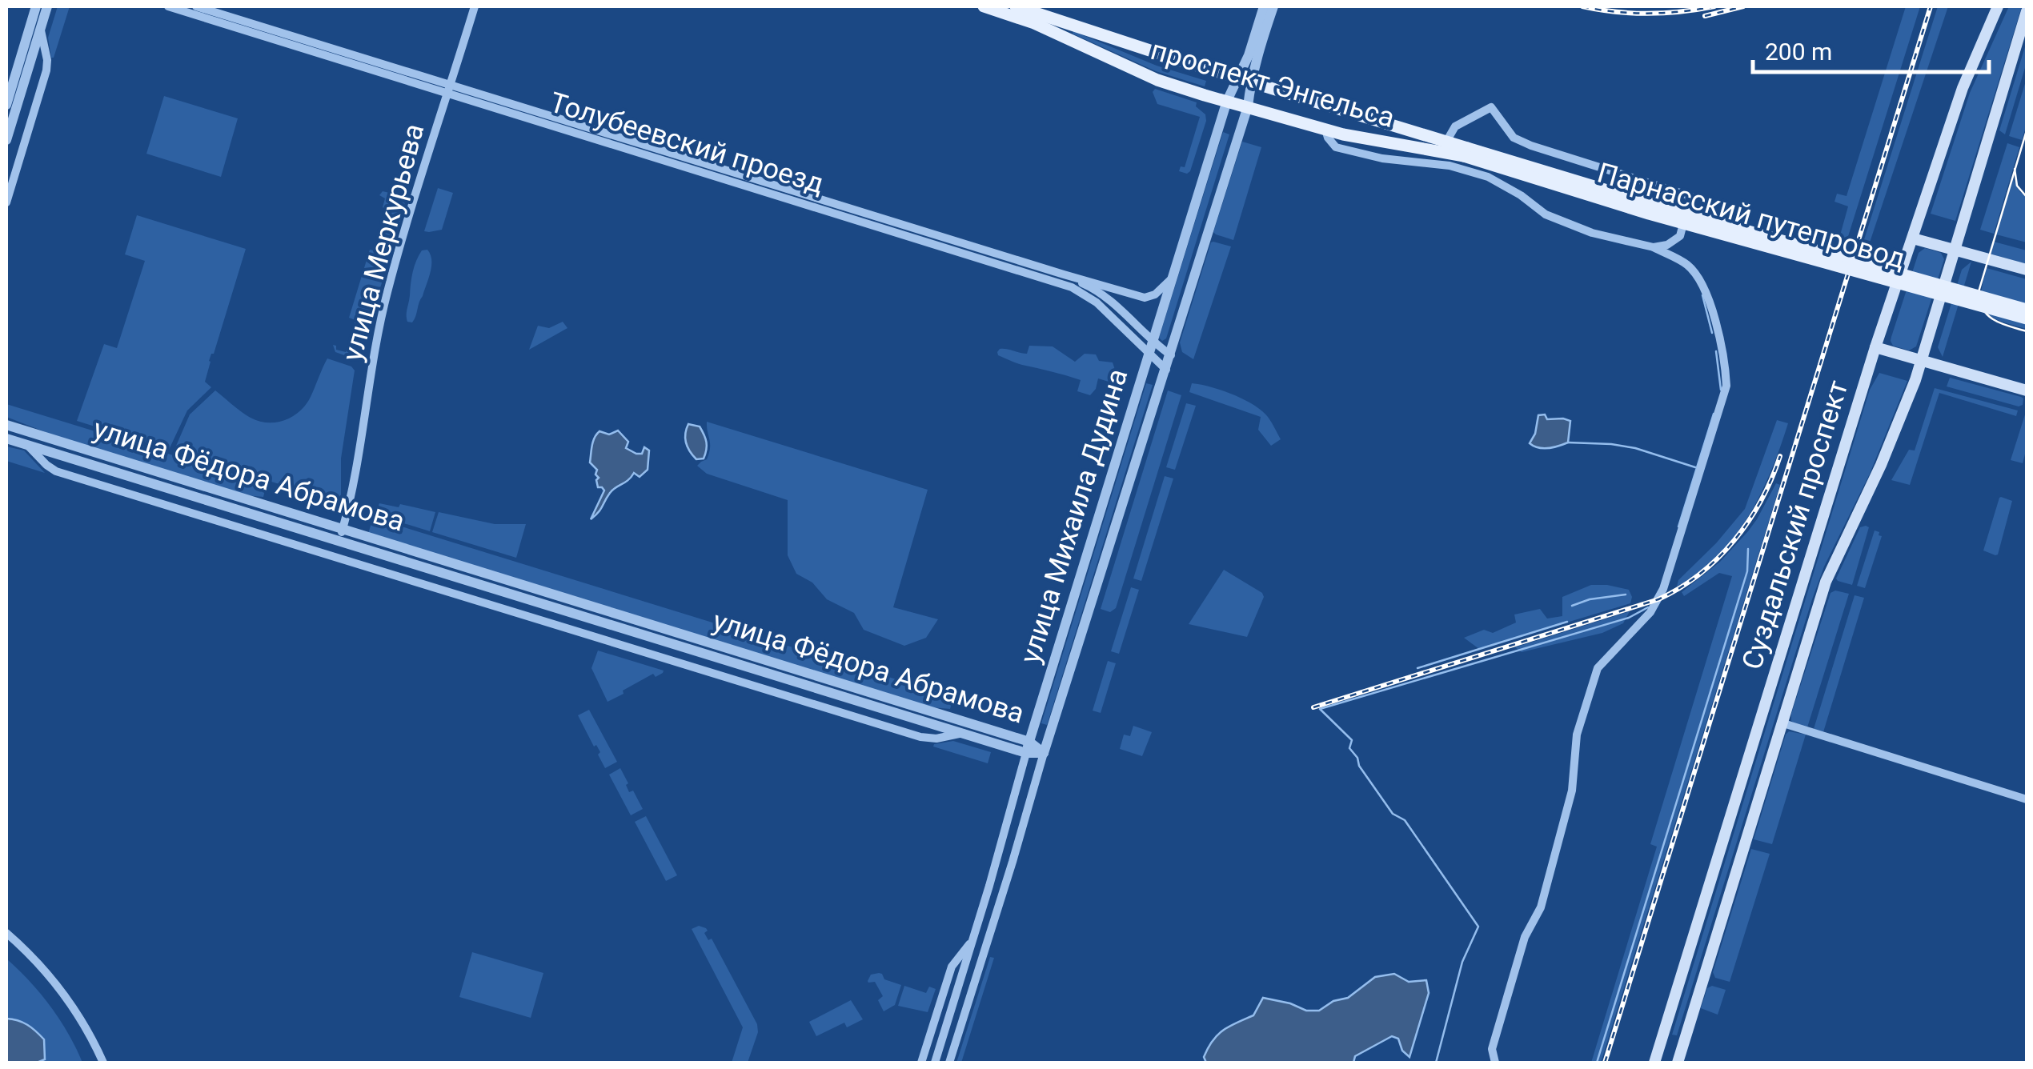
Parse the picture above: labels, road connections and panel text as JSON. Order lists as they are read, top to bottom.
{
  "streets": {
    "main road": ["проспект Энгельса", "Парнасский путепровод", "Суздальский проспект"],
    "street": [
      "Толубеевский проезд",
      "улица Меркурьева",
      "улица Фёдора Абрамова",
      "улица Михаила Дудина"
    ]
  },
  "crossings": [
    ["проспект Энгельса", "Парнасский путепровод"],
    ["проспект Энгельса", "улица Михаила Дудина"],
    ["Толубеевский проезд", "улица Меркурьева"],
    ["Толубеевский проезд", "улица Михаила Дудина"],
    ["улица Меркурьева", "улица Фёдора Абрамова"],
    ["улица Фёдора Абрамова", "улица Михаила Дудина"]
  ],
  "scale_bar": "200 m"
}
